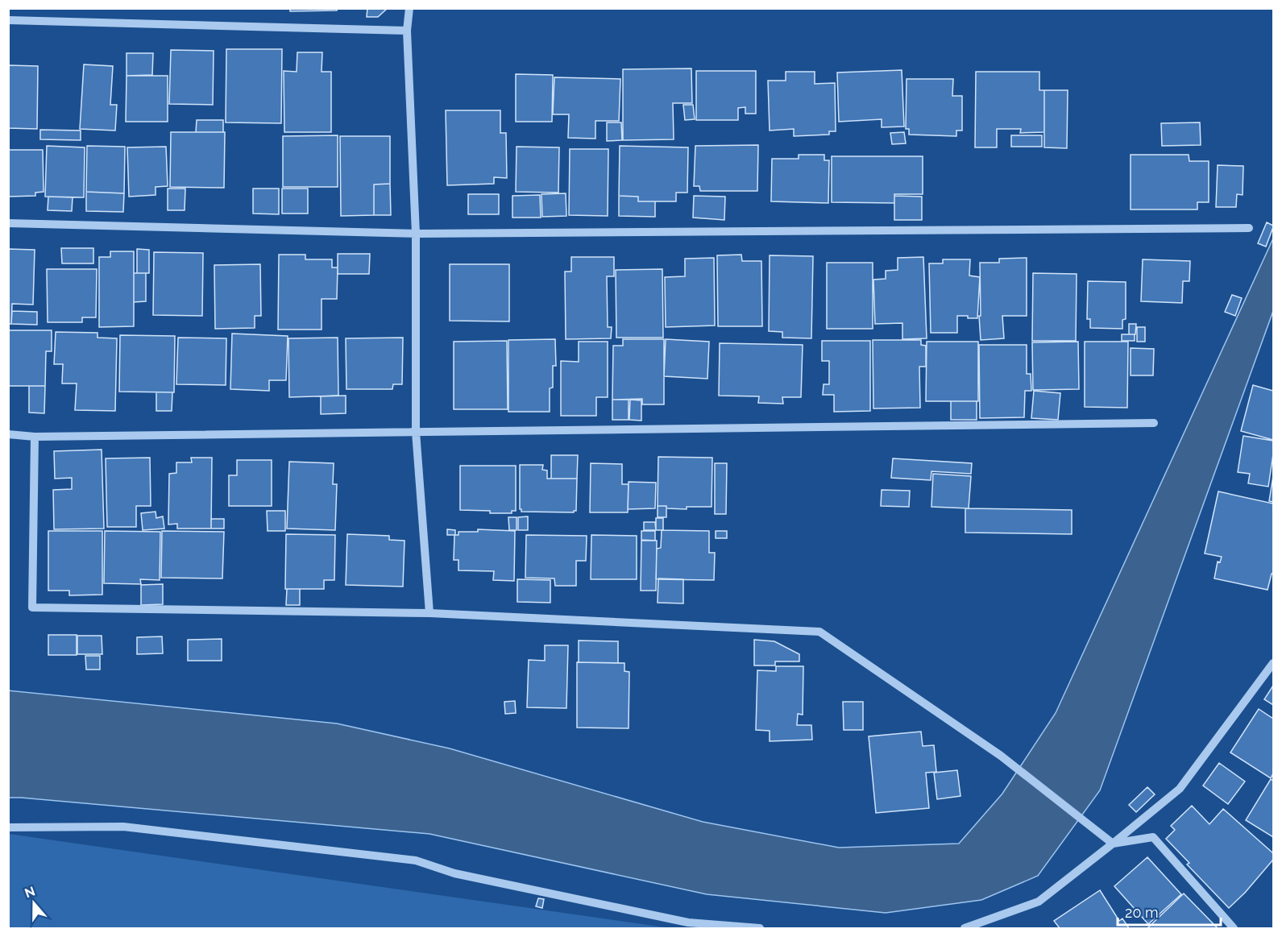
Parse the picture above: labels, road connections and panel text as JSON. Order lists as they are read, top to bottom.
{
  "scale_bar": "20 m",
  "north": "top"
}
